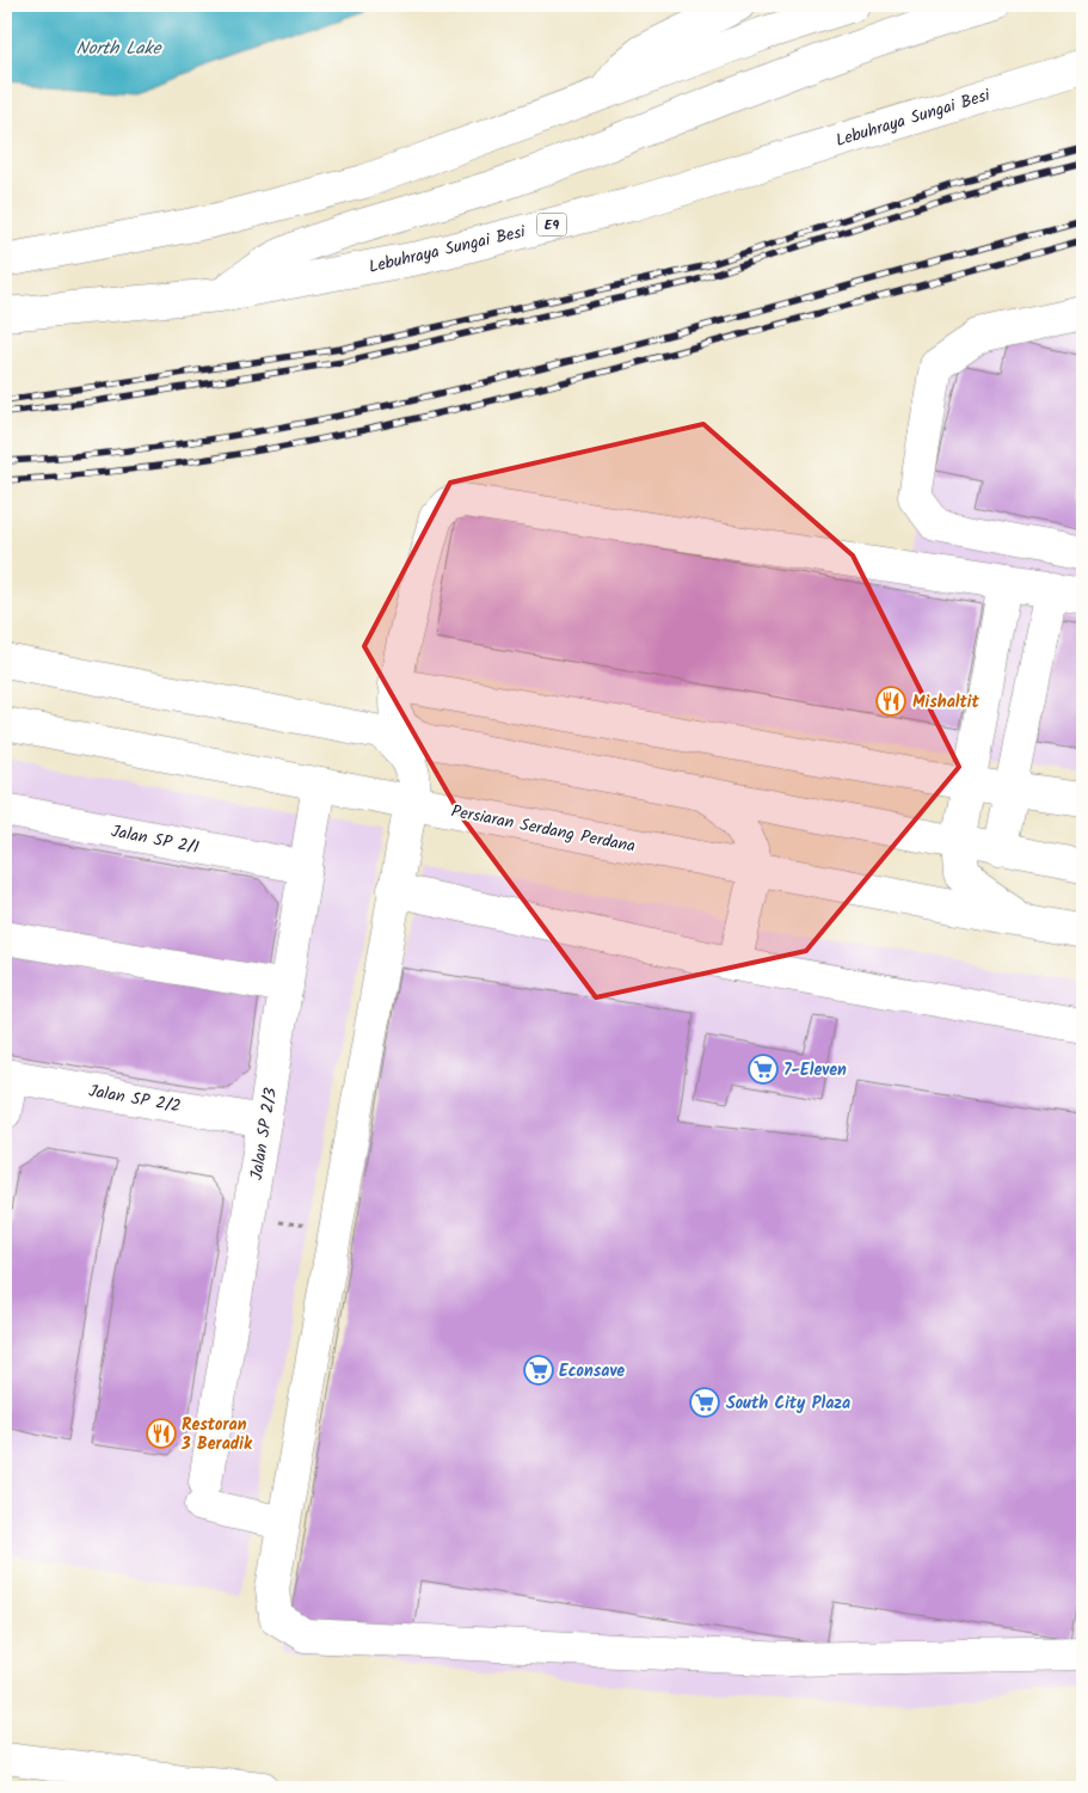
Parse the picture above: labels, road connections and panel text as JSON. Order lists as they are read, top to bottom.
{
  "streets": {
    "main road": [
      "Lebuhraya Sungai Besi",
      "E9",
      "Persiaran Serdang Perdana",
      "Jalan SP 2/1",
      "Jalan SP 2/2",
      "Jalan SP 2/3"
    ]
  },
  "crossings": [
    ["Persiaran Serdang Perdana", "Jalan SP 2/3"],
    ["Jalan SP 2/1", "Jalan SP 2/3"],
    ["Jalan SP 2/2", "Jalan SP 2/3"]
  ],
  "water": ["North Lake"],
  "places": {
    "restaurant": ["Mishaltit", "Restoran 3 Beradik"],
    "supermarket": ["7-Eleven", "Econsave", "South City Plaza"]
  }
}
